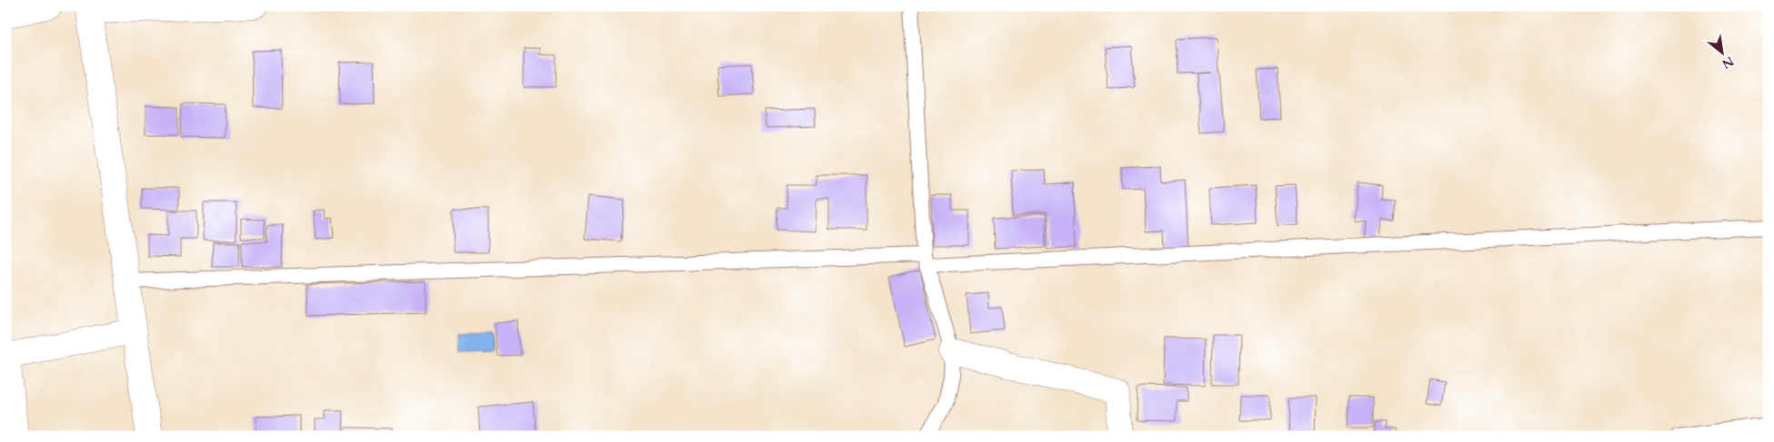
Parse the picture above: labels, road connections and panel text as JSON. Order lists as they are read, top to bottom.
{
  "north": "bottom right"
}
